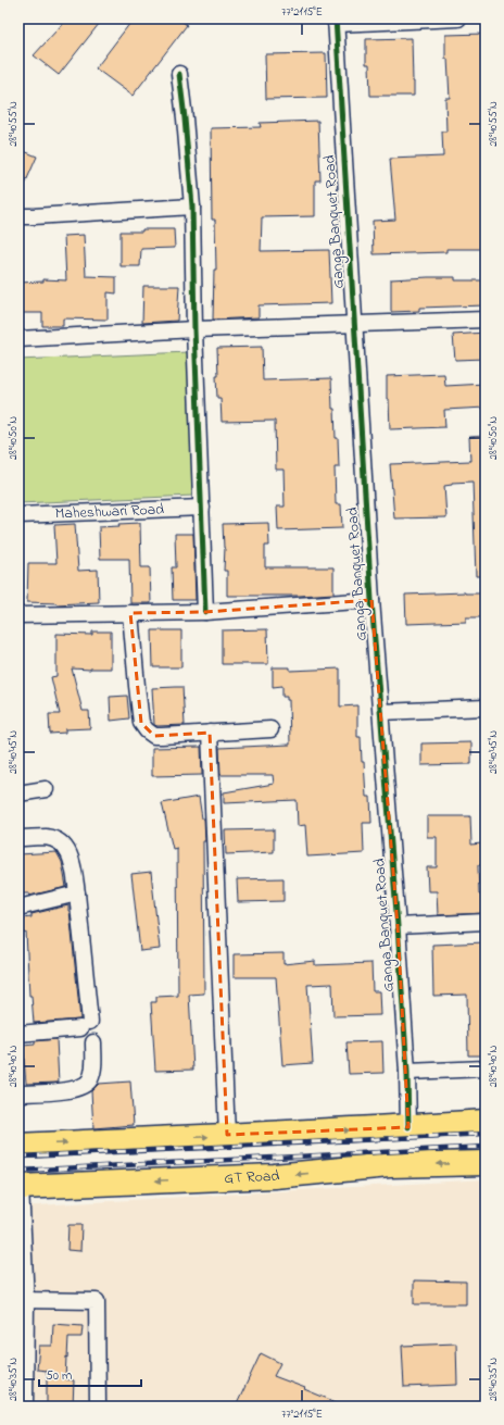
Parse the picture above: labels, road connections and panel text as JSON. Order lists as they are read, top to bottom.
{
  "streets": {
    "highway": ["GT Road"],
    "street": ["Ganga Banquet Road", "Maheshwari Road"]
  },
  "scale_bar": "50 m",
  "coordinates": [
    "77°21'15\"E",
    "28°40'55\"N",
    "28°40'50\"N",
    "28°40'45\"N",
    "28°40'40\"N",
    "28°40'35\"N"
  ]
}
